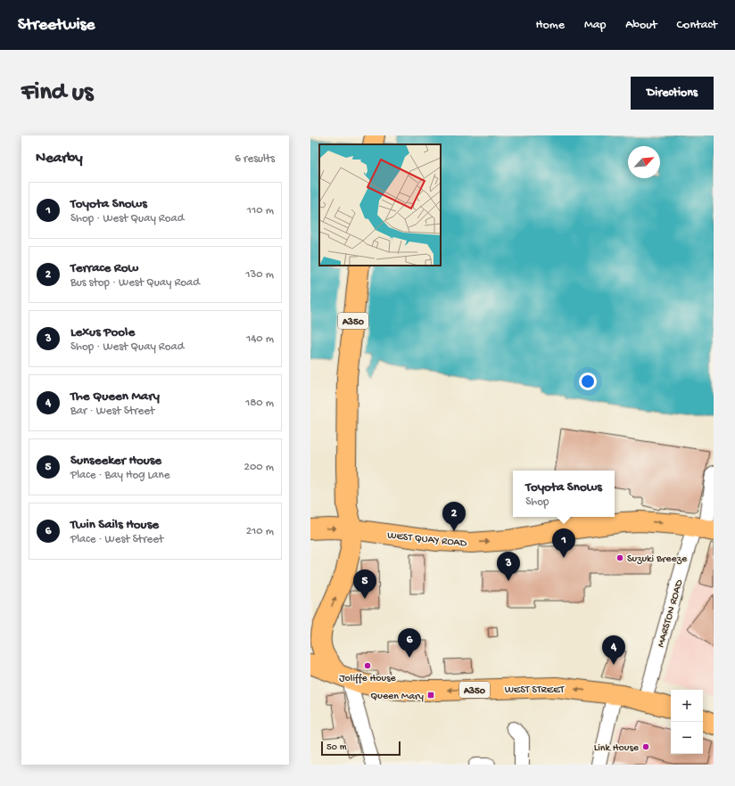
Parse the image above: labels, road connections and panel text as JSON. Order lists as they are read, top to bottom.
{
  "streets": {
    "highway": ["A350", "WEST QUAY ROAD", "WEST STREET"],
    "street": ["MARSTON ROAD"]
  },
  "crossings": [
    ["A350", "WEST QUAY ROAD"],
    ["A350", "WEST STREET"],
    ["WEST QUAY ROAD", "MARSTON ROAD"],
    ["MARSTON ROAD", "WEST STREET"]
  ],
  "one_way": ["WEST QUAY ROAD", "WEST STREET"],
  "places": {
    "other": ["Suzuki Breeze", "Joliffe House", "Link House"],
    "transit": ["Queen Mary"]
  },
  "scale_bar": "50 m",
  "north": "top right",
  "page": {
    "header": "Streetwise",
    "nav": [
      "Home",
      "Map",
      "About",
      "Contact"
    ],
    "buttons": "Directions",
    "title": "Find us",
    "heading": ["Nearby", "6 results"],
    "list": [
      {
        "mark": "1",
        "name": "Toyota Snows",
        "note": "Shop · West Quay Road",
        "value": "110 m"
      },
      {
        "mark": "2",
        "name": "Terrace Row",
        "note": "Bus stop · West Quay Road",
        "value": "130 m"
      },
      {
        "mark": "3",
        "name": "Lexus Poole",
        "note": "Shop · West Quay Road",
        "value": "140 m"
      },
      {
        "mark": "4",
        "name": "The Queen Mary",
        "note": "Bar · West Street",
        "value": "180 m"
      },
      {
        "mark": "5",
        "name": "Sunseeker House",
        "note": "Place · Bay Hog Lane",
        "value": "200 m"
      },
      {
        "mark": "6",
        "name": "Twin Sails House",
        "note": "Place · West Street",
        "value": "210 m"
      }
    ],
    "popup": ["Toyota Snows", "Shop"],
    "pins": [
      "2",
      "1",
      "3",
      "5",
      "6",
      "4"
    ],
    "map_buttons": ["+", "−"],
    "scale": "50 m"
  }
}
